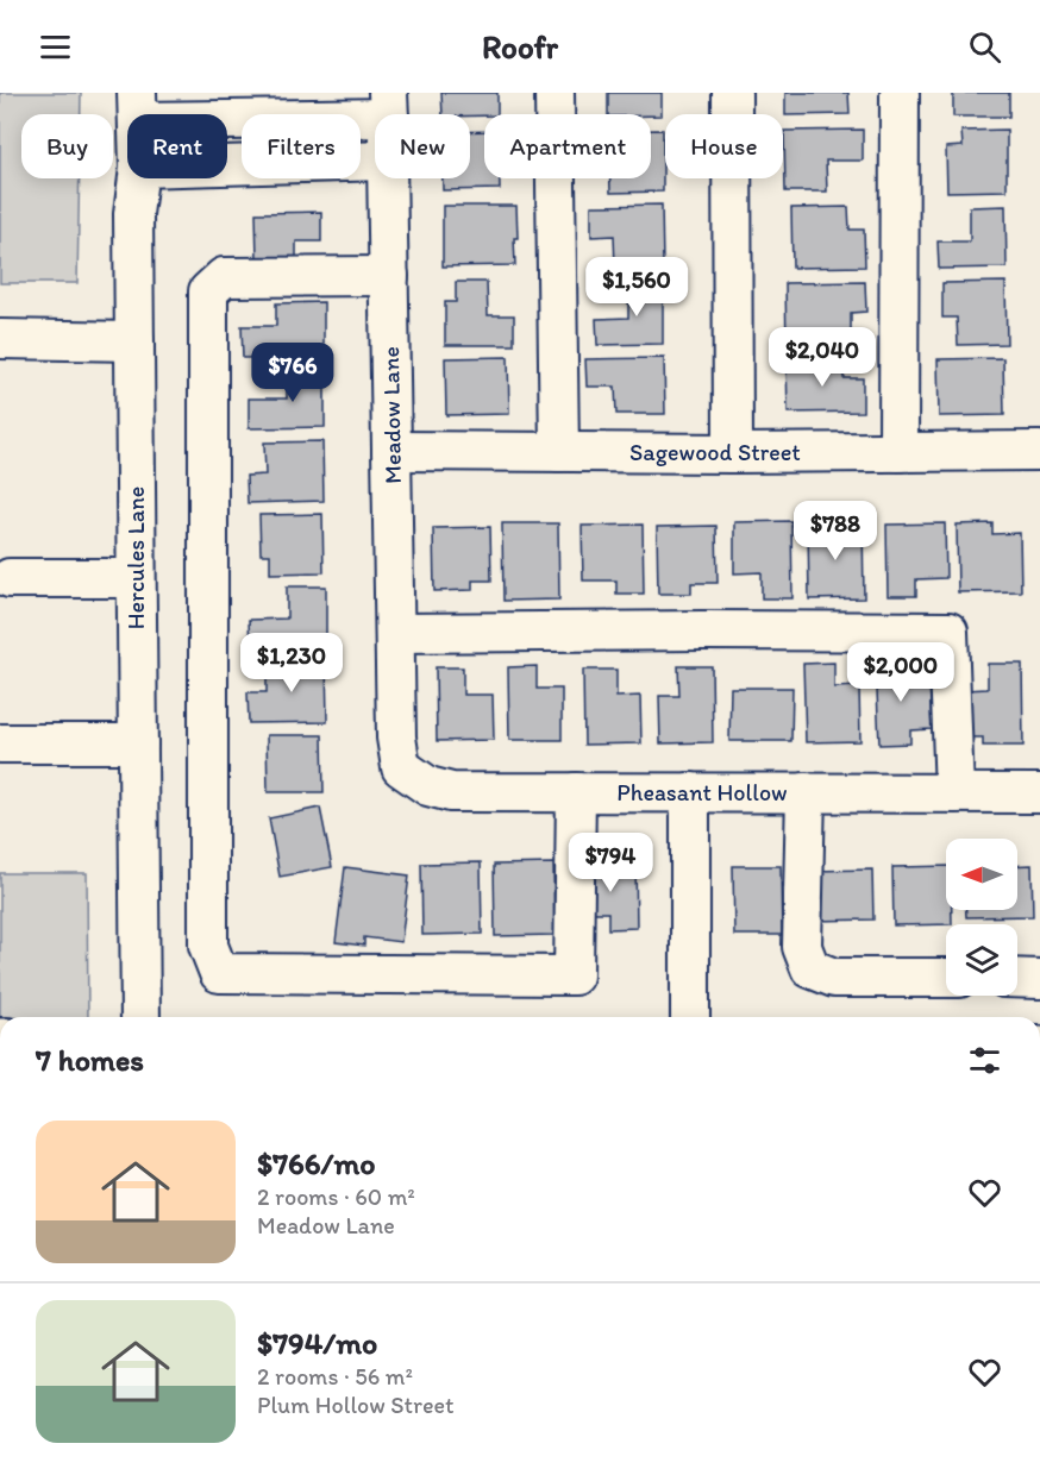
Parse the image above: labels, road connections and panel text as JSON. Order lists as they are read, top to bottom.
{
  "streets": {
    "street": [
      "Meadow Lane",
      "Sagewood Street",
      "Hercules Lane",
      "Pheasant Hollow"
    ]
  },
  "crossings": [
    ["Meadow Lane", "Sagewood Street"],
    ["Meadow Lane", "Pheasant Hollow"]
  ],
  "north": "left",
  "page": {
    "header": "Roofr",
    "chip": [
      "Buy",
      "Rent",
      "Filters",
      "New",
      "Apartment",
      "House"
    ],
    "price": [
      "$1,560",
      "$2,040",
      "$766",
      "$788",
      "$1,230",
      "$2,000",
      "$794"
    ],
    "heading": "7 homes",
    "list": [
      {
        "name": "$766/mo",
        "note": "2 rooms · 60 m² · Meadow Lane"
      },
      {
        "name": "$794/mo",
        "note": "2 rooms · 56 m² · Plum Hollow Street"
      }
    ]
  }
}
